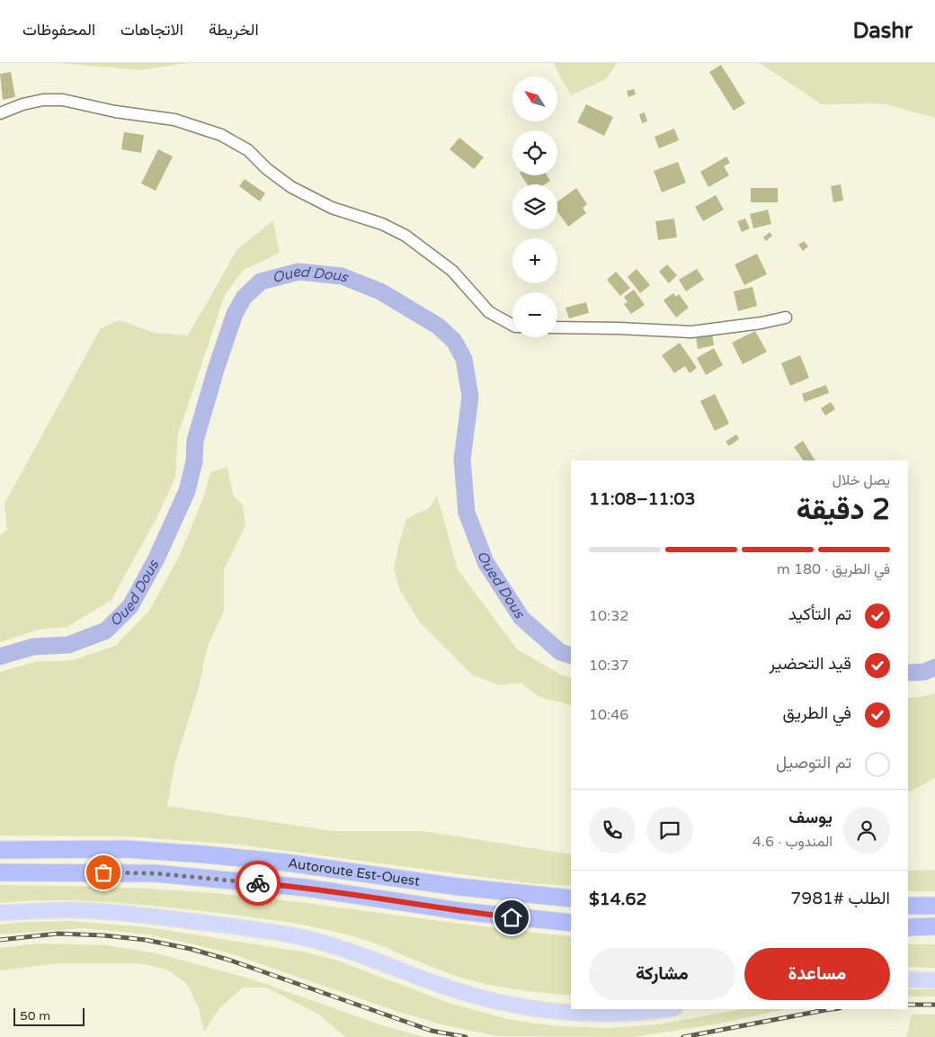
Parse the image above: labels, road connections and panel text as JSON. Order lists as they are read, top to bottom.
{
  "streets": {
    "highway": ["Autoroute Est-Ouest"]
  },
  "water": ["Oued Dous"],
  "scale_bar": "50 m",
  "north": "top left",
  "page": {
    "header": "Dashr",
    "nav": ["الخريطة", "الاتجاهات", "المحفوظات"],
    "map_buttons": ["+", "−"],
    "heading": ["2 دقيقة", "يصل خلال", "11:03–11:08"],
    "panel": [
      "يوسف",
      "المندوب · 4.6",
      "الطلب #7981",
      "$14.62"
    ],
    "bar": "في الطريق · 180 m",
    "list": [
      ["تم التأكيد", "10:32"],
      ["قيد التحضير", "10:37"],
      ["في الطريق", "10:46"],
      "تم التوصيل"
    ],
    "buttons": ["مساعدة", "مشاركة"],
    "scale": "50 m"
  }
}
